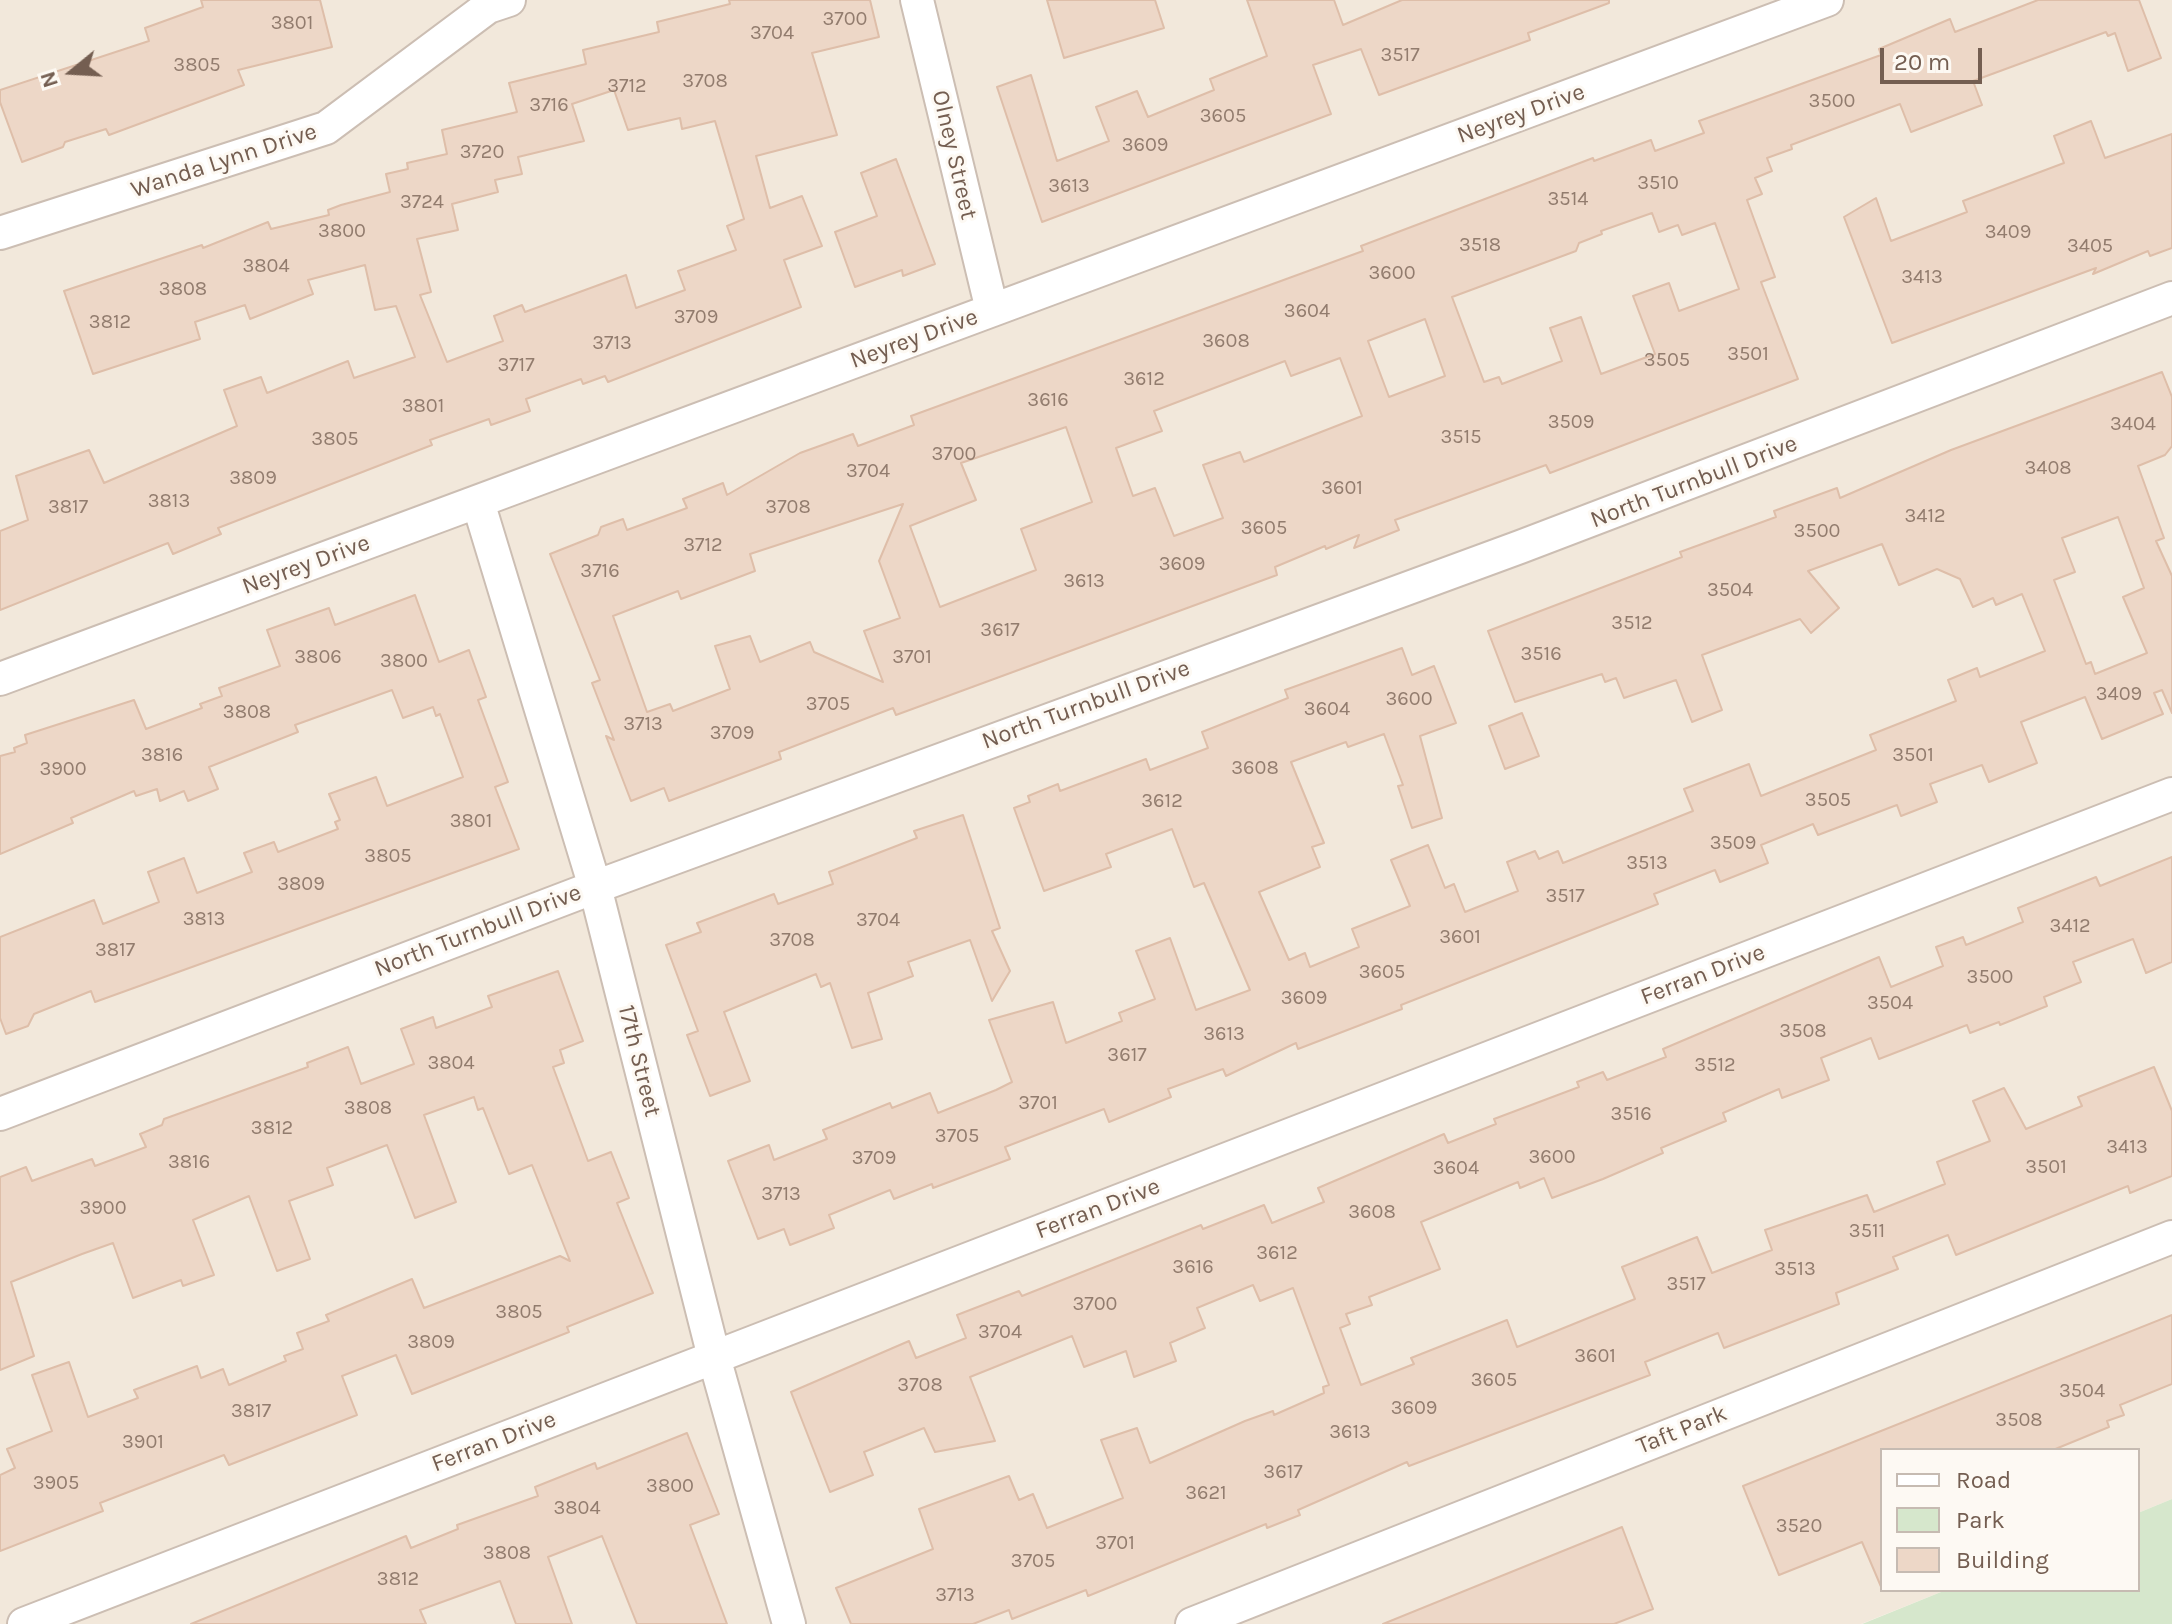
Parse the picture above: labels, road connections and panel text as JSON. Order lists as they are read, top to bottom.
{
  "streets": {
    "street": [
      "Neyrey Drive",
      "Olney Street",
      "Wanda Lynn Drive",
      "North Turnbull Drive",
      "Ferran Drive",
      "17th Street",
      "Taft Park"
    ]
  },
  "crossings": [
    ["Neyrey Drive", "Olney Street"],
    ["Neyrey Drive", "17th Street"],
    ["North Turnbull Drive", "17th Street"],
    ["Ferran Drive", "17th Street"]
  ],
  "house_numbers": [
    "3700",
    "3801",
    "3704",
    "3517",
    "3805",
    "3708",
    "3712",
    "3500",
    "3716",
    "3605",
    "3609",
    "3720",
    "3510",
    "3613",
    "3514",
    "3724",
    "3800",
    "3409",
    "3518",
    "3405",
    "3804",
    "3600",
    "3413",
    "3808",
    "3604",
    "3709",
    "3812",
    "3608",
    "3713",
    "3501",
    "3505",
    "3717",
    "3612",
    "3616",
    "3801",
    "3509",
    "3404",
    "3515",
    "3805",
    "3700",
    "3408",
    "3704",
    "3809",
    "3601",
    "3813",
    "3817",
    "3708",
    "3412",
    "3605",
    "3500",
    "3712",
    "3609",
    "3716",
    "3613",
    "3504",
    "3512",
    "3617",
    "3516",
    "3806",
    "3701",
    "3800",
    "3409",
    "3600",
    "3705",
    "3604",
    "3808",
    "3713",
    "3709",
    "3816",
    "3501",
    "3608",
    "3900",
    "3505",
    "3612",
    "3801",
    "3509",
    "3805",
    "3513",
    "3809",
    "3517",
    "3813",
    "3704",
    "3412",
    "3601",
    "3708",
    "3817",
    "3605",
    "3500",
    "3609",
    "3504",
    "3508",
    "3613",
    "3617",
    "3804",
    "3512",
    "3701",
    "3808",
    "3516",
    "3812",
    "3705",
    "3413",
    "3600",
    "3709",
    "3816",
    "3501",
    "3604",
    "3713",
    "3900",
    "3608",
    "3511",
    "3612",
    "3616",
    "3513",
    "3517",
    "3700",
    "3805",
    "3704",
    "3809",
    "3601",
    "3605",
    "3708",
    "3504",
    "3609",
    "3817",
    "3508",
    "3613",
    "3901",
    "3617",
    "3905",
    "3800",
    "3621",
    "3804",
    "3520",
    "3701",
    "3808",
    "3705",
    "3812",
    "3713"
  ],
  "legend": ["Road", "Park", "Building"],
  "scale_bar": "20 m",
  "north": "left"
}
